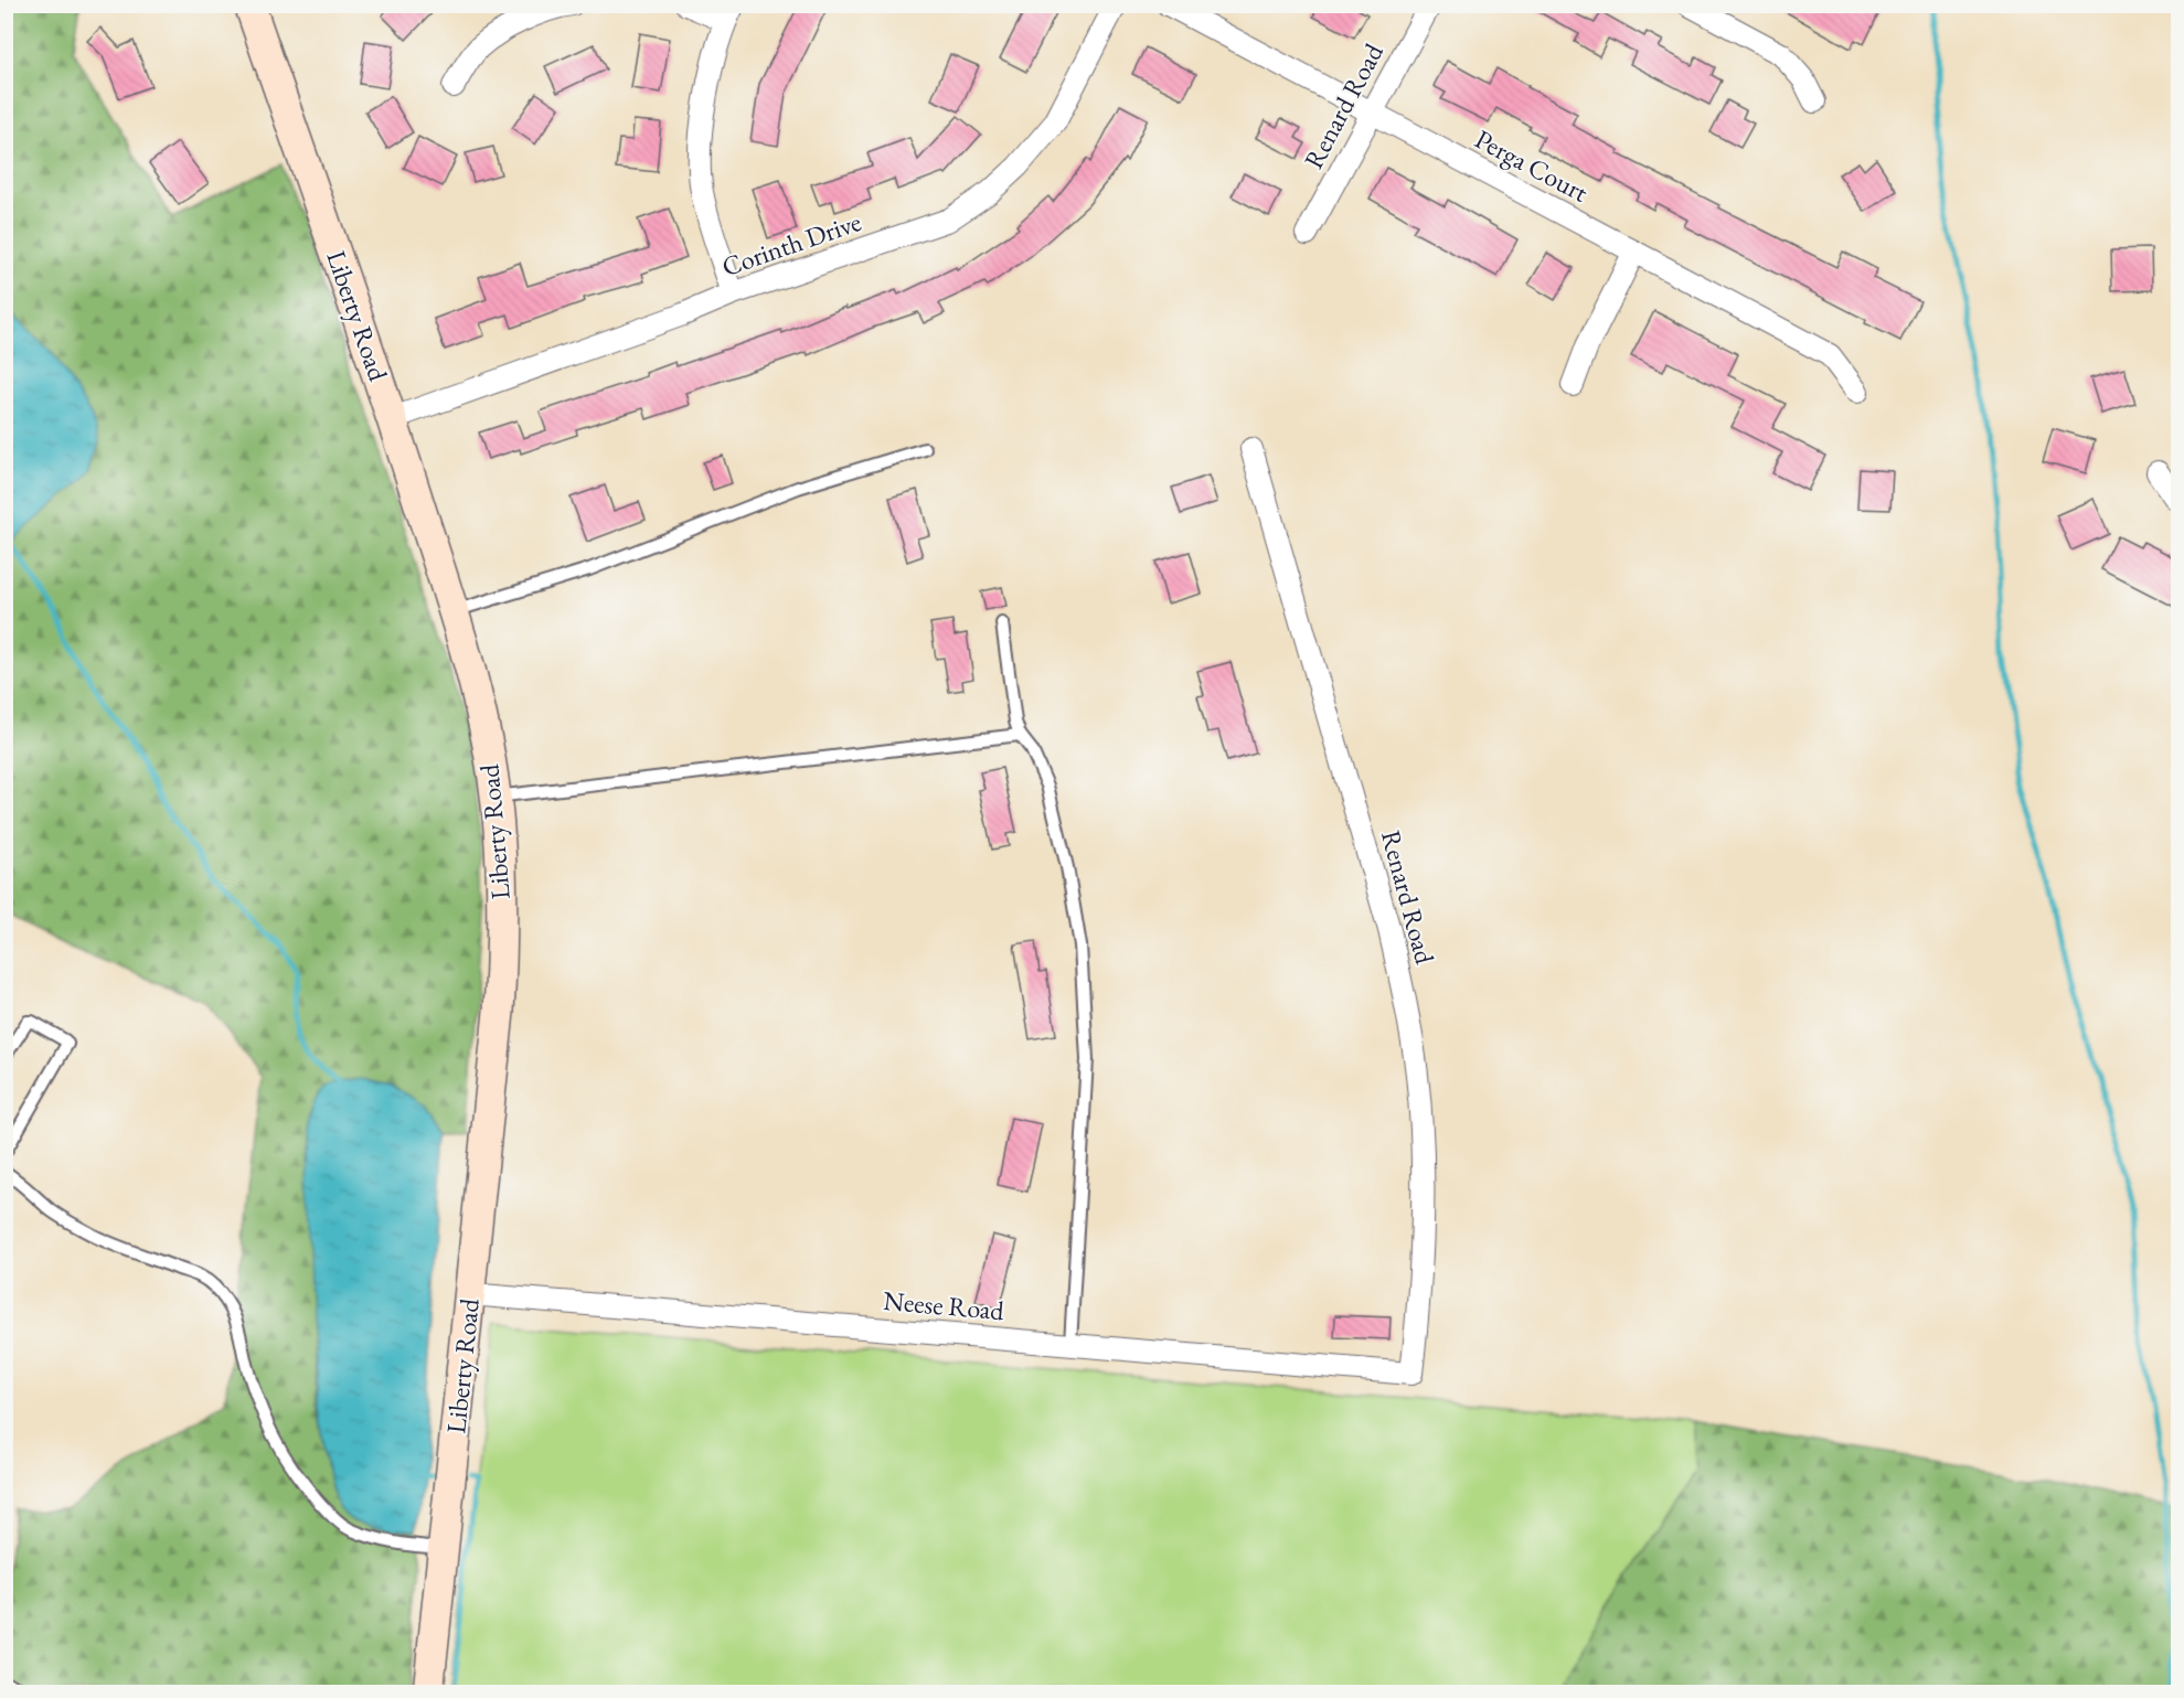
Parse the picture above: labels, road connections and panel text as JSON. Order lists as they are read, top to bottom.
{
  "streets": {
    "street": [
      "Renard Road",
      "Perga Court",
      "Corinth Drive",
      "Liberty Road",
      "Neese Road"
    ]
  },
  "crossings": [
    ["Renard Road", "Perga Court"],
    ["Renard Road", "Neese Road"],
    ["Corinth Drive", "Liberty Road"],
    ["Liberty Road", "Neese Road"]
  ]
}
